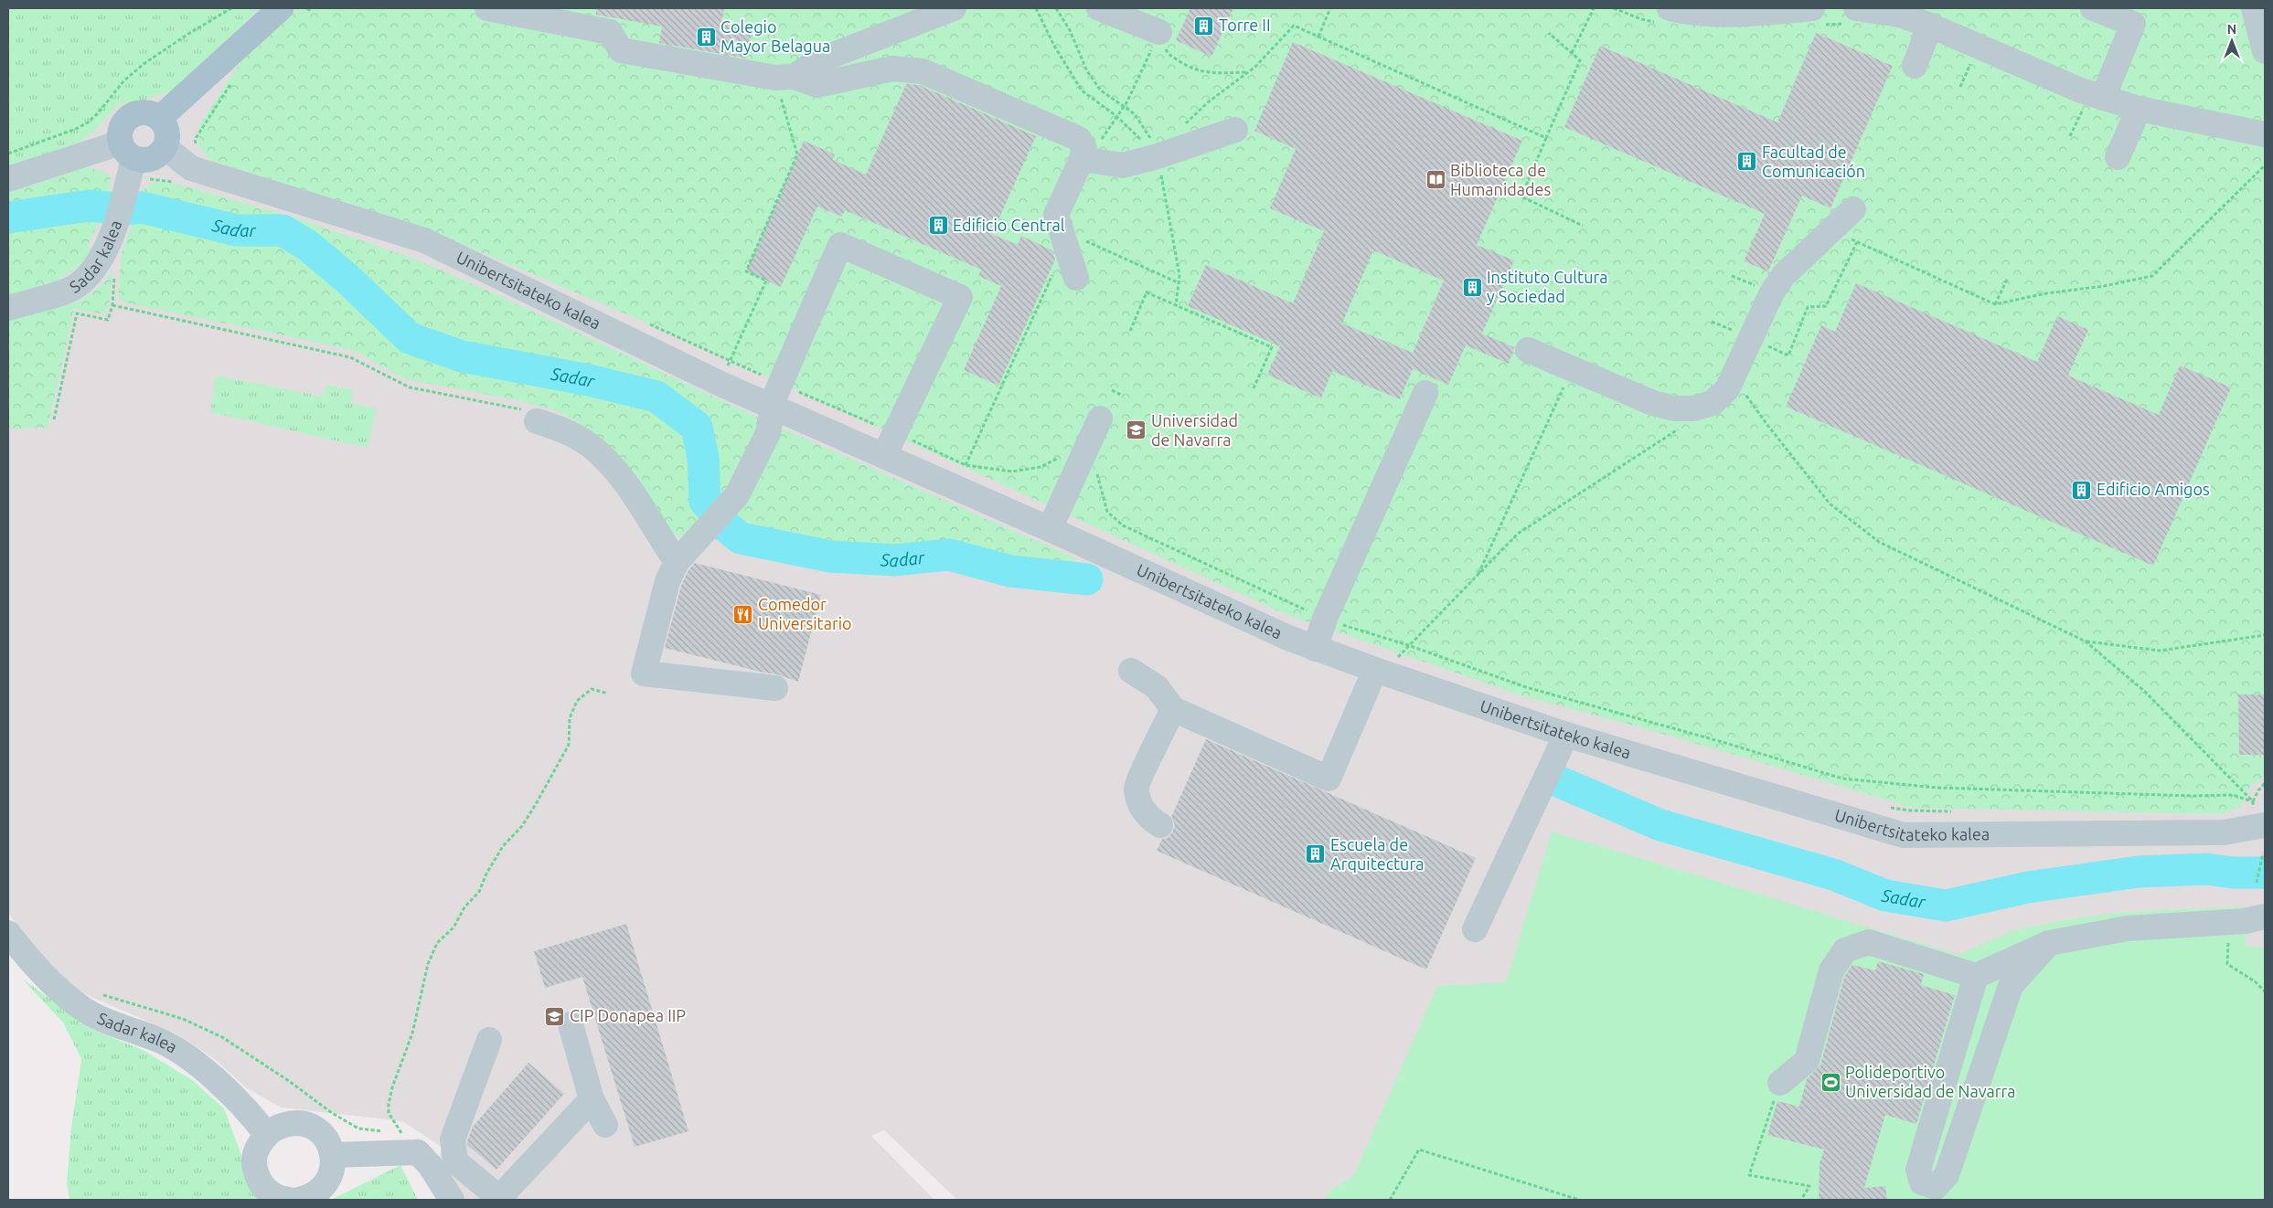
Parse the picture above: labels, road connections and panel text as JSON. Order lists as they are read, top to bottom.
{
  "streets": {
    "street": ["Sadar kalea", "Unibertsitateko kalea"]
  },
  "crossings": [
    ["Sadar kalea", "Unibertsitateko kalea"]
  ],
  "water": ["Sadar"],
  "places": {
    "building": [
      "Torre II",
      "Colegio Mayor Belagua",
      "Facultad de Comunicación",
      "Edificio Central",
      "Instituto Cultura y Sociedad",
      "Edificio Amigos",
      "Escuela de Arquitectura"
    ],
    "library": ["Biblioteca de Humanidades"],
    "school or university": ["Universidad de Navarra", "CIP Donapea IIP"],
    "restaurant": ["Comedor Universitario"],
    "sports": ["Polideportivo Universidad de Navarra"]
  },
  "north": "top"
}
